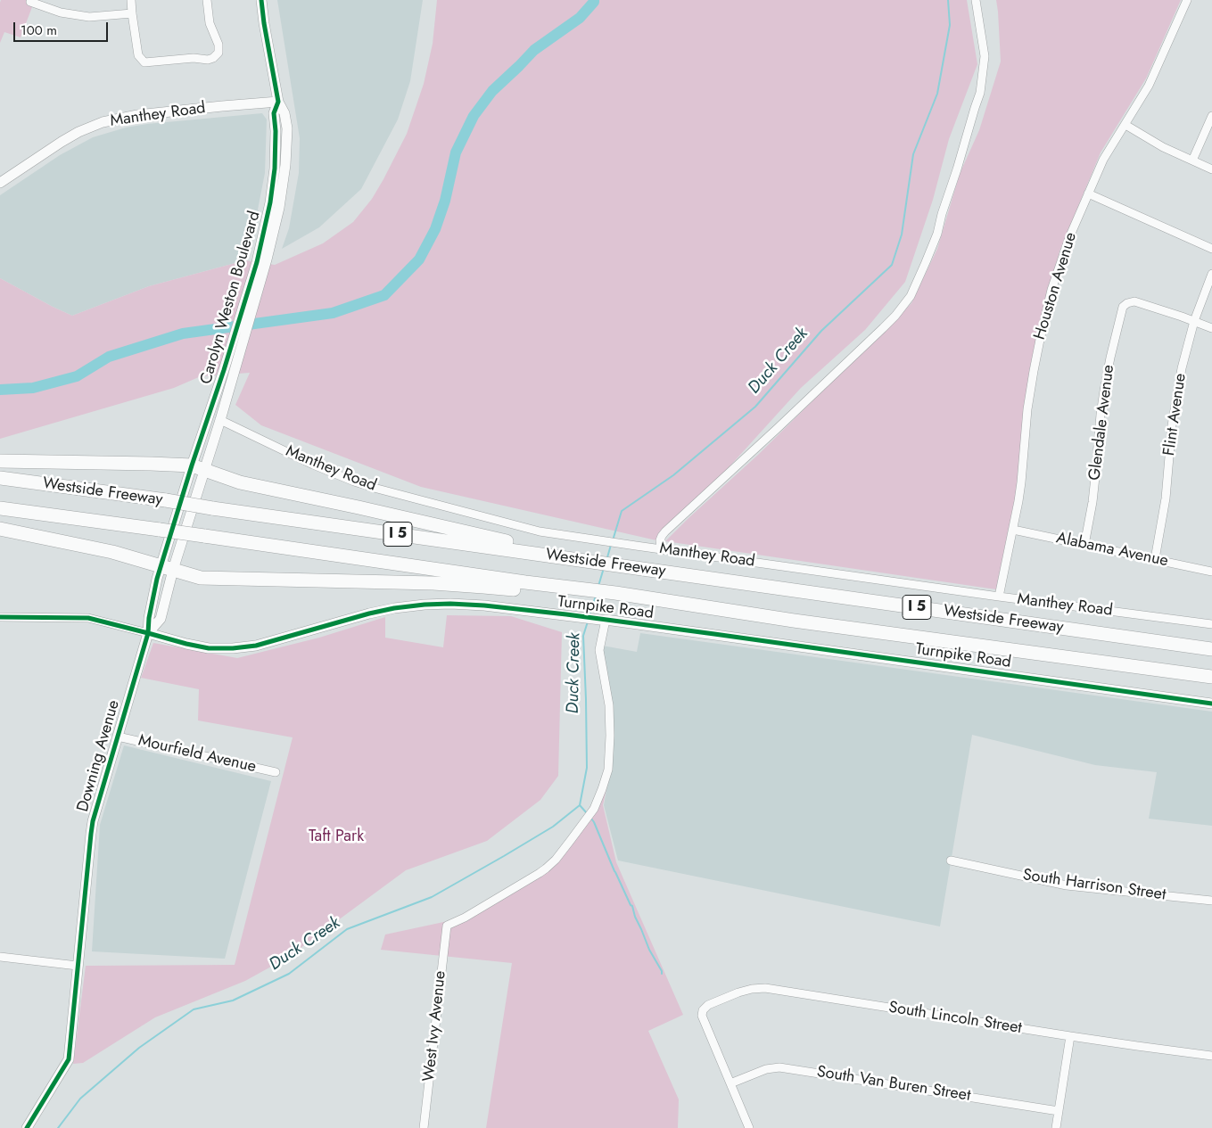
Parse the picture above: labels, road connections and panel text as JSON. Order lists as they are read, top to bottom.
{
  "streets": {
    "highway": ["Westside Freeway", "I 5"],
    "street": [
      "Manthey Road",
      "Houston Avenue",
      "Carolyn Weston Boulevard",
      "Flint Avenue",
      "Glendale Avenue",
      "Alabama Avenue",
      "Turnpike Road",
      "Mourfield Avenue",
      "Downing Avenue",
      "South Harrison Street",
      "South Lincoln Street",
      "West Ivy Avenue",
      "South Van Buren Street"
    ]
  },
  "crossings": [
    ["Manthey Road", "Houston Avenue"],
    ["Manthey Road", "Carolyn Weston Boulevard"],
    ["Manthey Road", "Downing Avenue"],
    ["Houston Avenue", "Alabama Avenue"],
    ["Carolyn Weston Boulevard", "Downing Avenue"],
    ["Flint Avenue", "Glendale Avenue"],
    ["Flint Avenue", "Alabama Avenue"],
    ["Glendale Avenue", "Alabama Avenue"],
    ["Turnpike Road", "Downing Avenue"],
    ["Turnpike Road", "West Ivy Avenue"],
    ["Mourfield Avenue", "Downing Avenue"],
    ["South Lincoln Street", "South Van Buren Street"]
  ],
  "water": ["Duck Creek"],
  "parks": ["Taft Park"],
  "scale_bar": "100 m"
}
